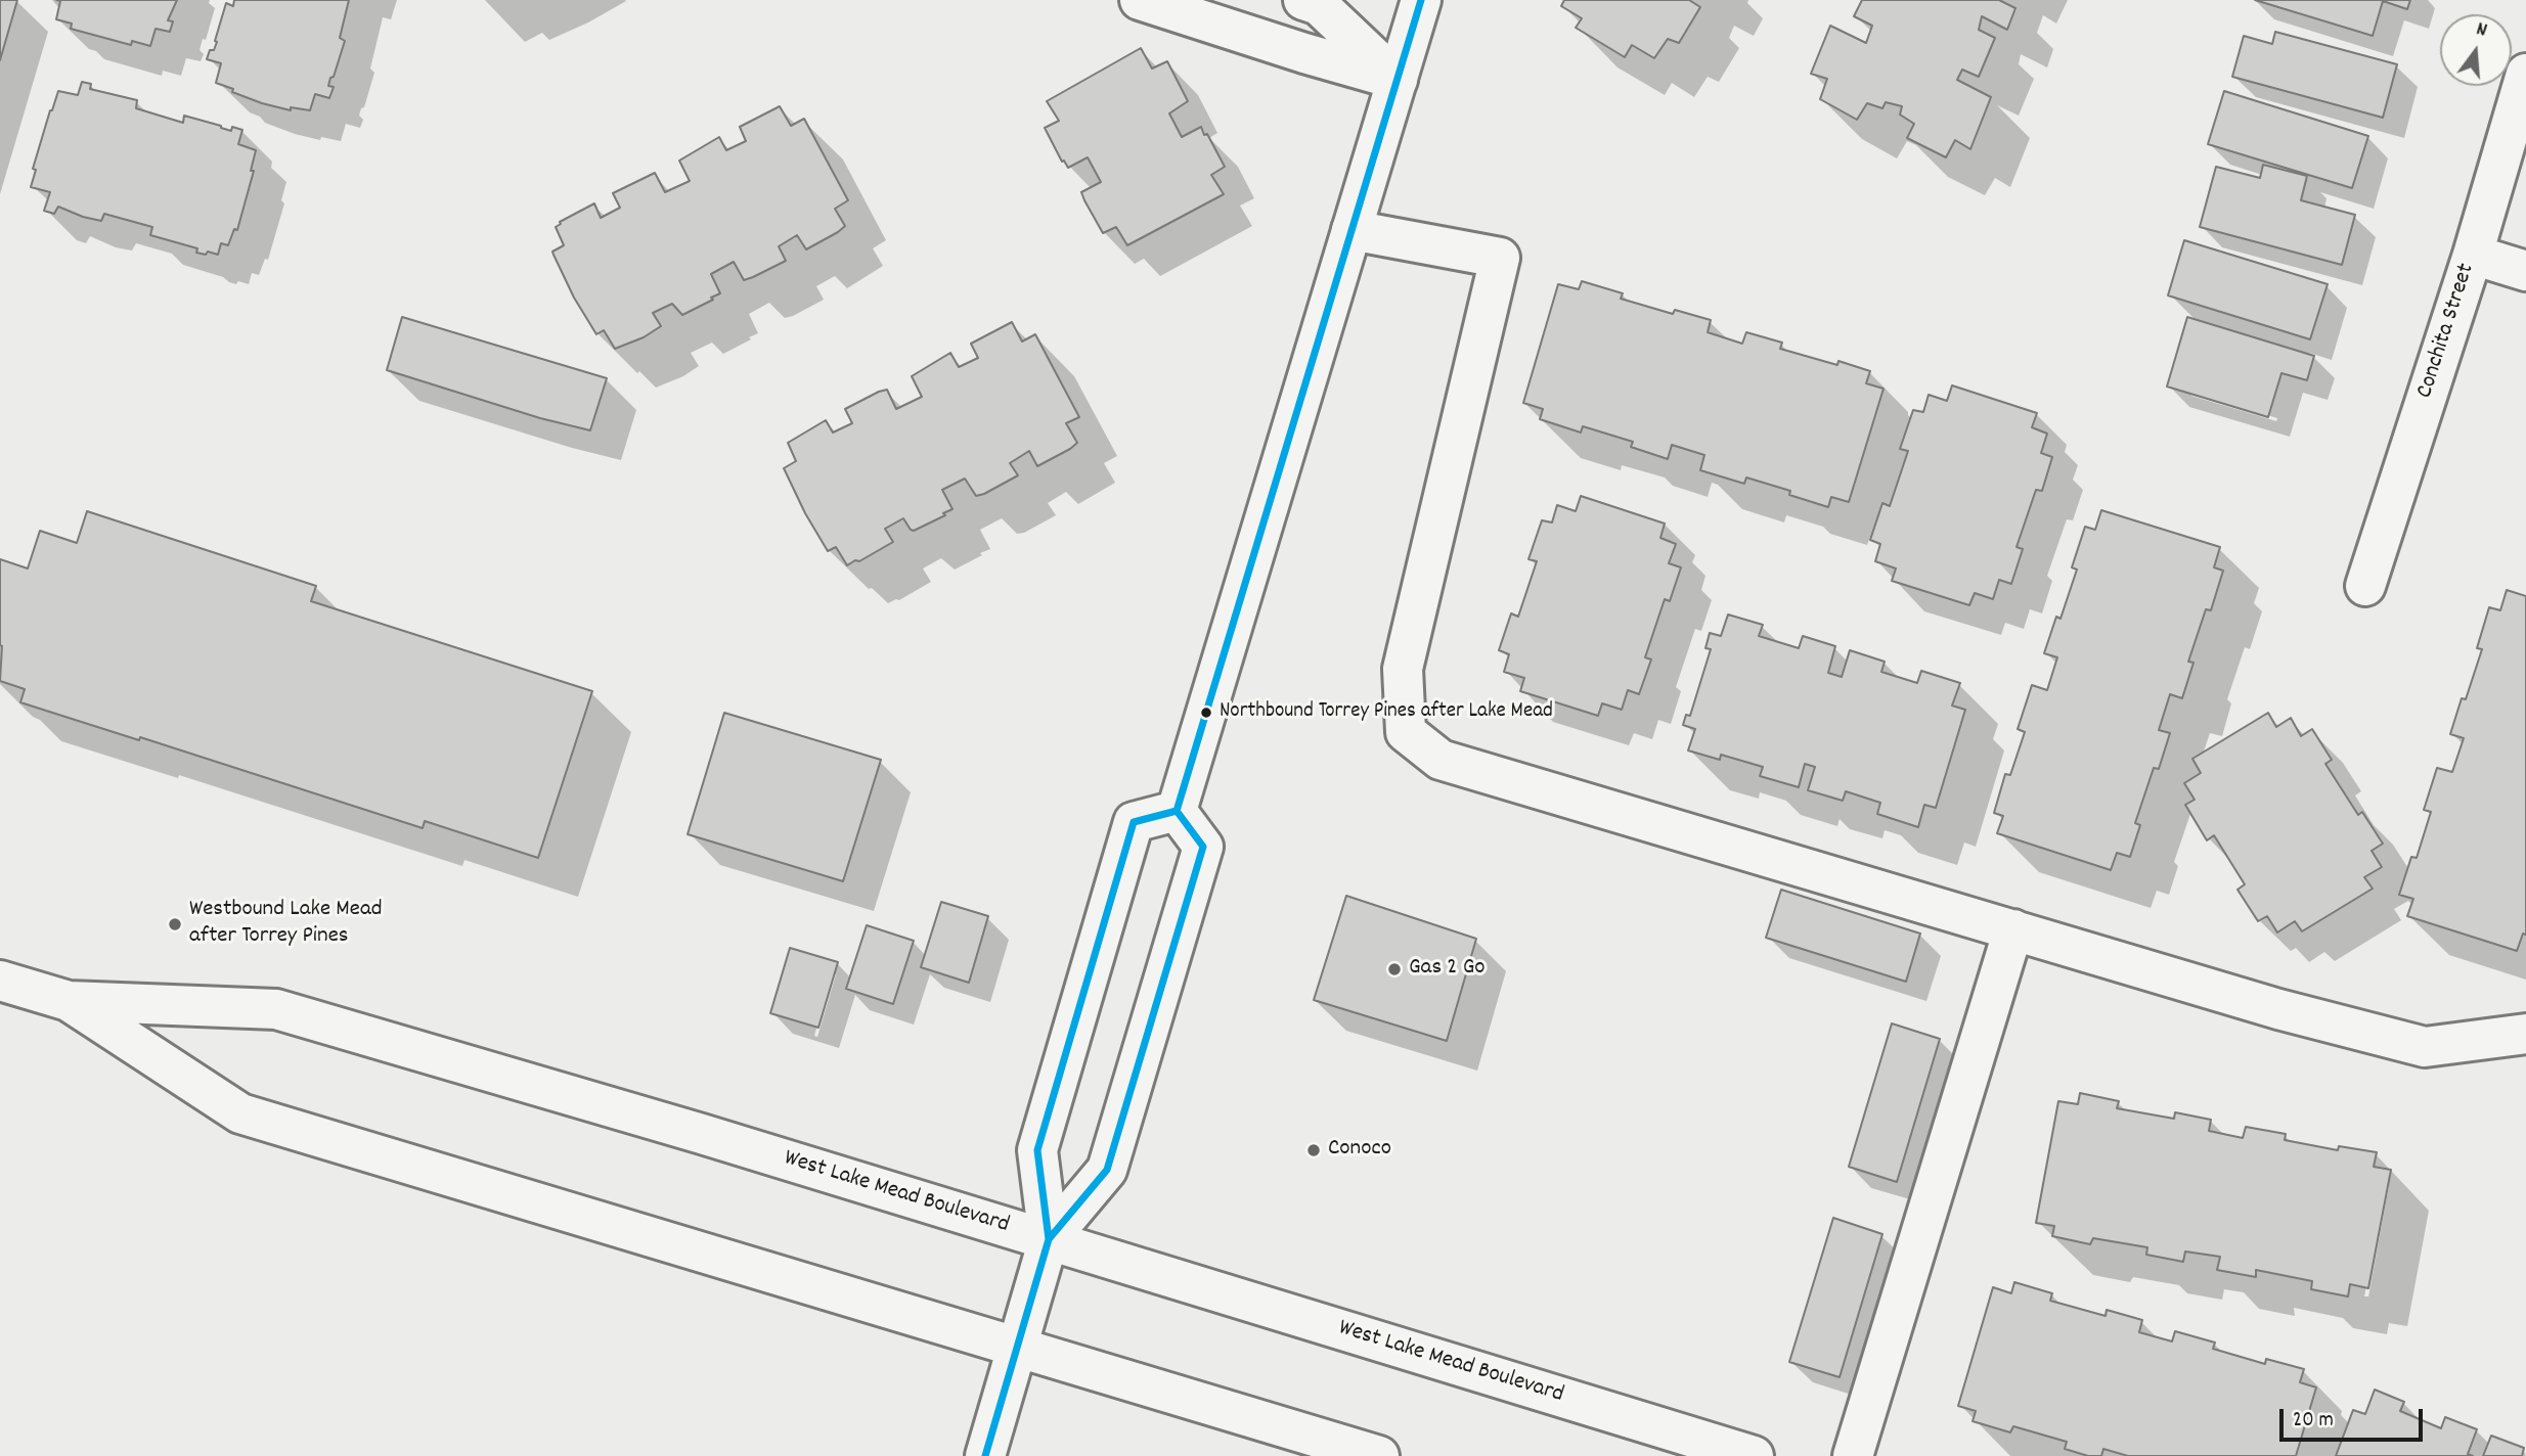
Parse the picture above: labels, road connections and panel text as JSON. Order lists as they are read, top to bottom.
{
  "streets": {
    "main road": ["Conchita Street", "West Lake Mead Boulevard"]
  },
  "places": [
    "Northbound Torrey Pines after Lake Mead",
    "Westbound Lake Mead after Torrey Pines",
    "Gas 2 Go",
    "Conoco"
  ],
  "scale_bar": "20 m",
  "north": "top"
}
